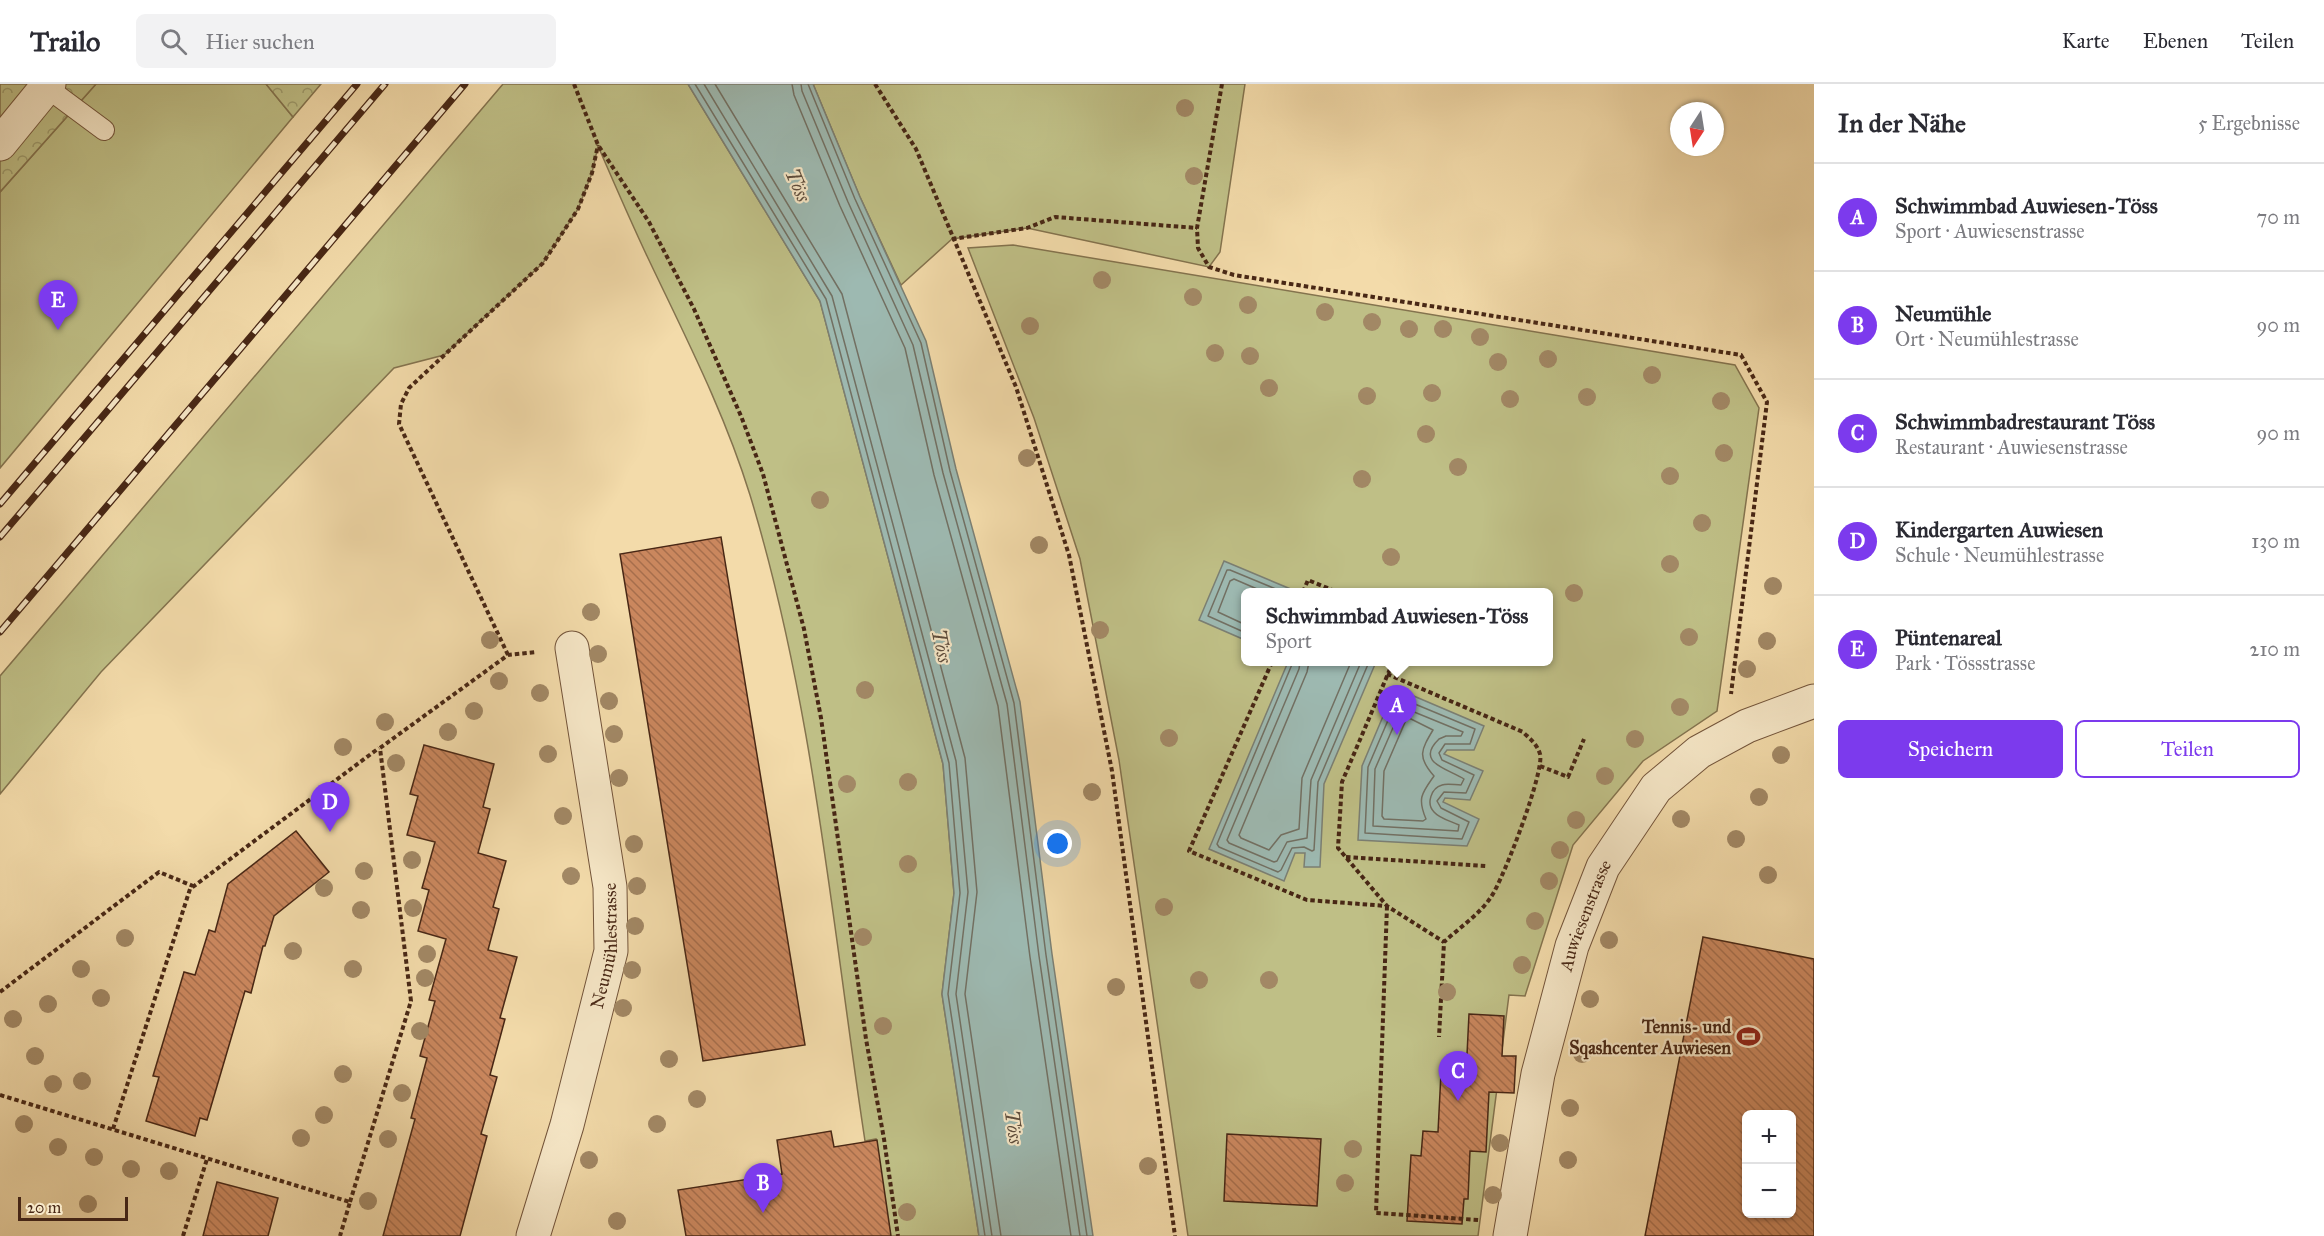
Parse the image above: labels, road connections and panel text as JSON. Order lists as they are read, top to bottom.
{
  "streets": {
    "street": ["Auwiesenstrasse", "Neumühlestrasse"]
  },
  "water": ["Töss"],
  "places": {
    "sports": ["Tennis- und Sqashcenter Auwiesen"]
  },
  "scale_bar": "20 m",
  "north": "bottom",
  "page": {
    "header": "Trailo",
    "search": "Hier suchen",
    "nav": ["Karte", "Ebenen", "Teilen"],
    "heading": ["In der Nähe", "5 Ergebnisse"],
    "list": [
      {
        "mark": "A",
        "name": "Schwimmbad Auwiesen-Töss",
        "note": "Sport · Auwiesenstrasse",
        "value": "70 m"
      },
      {
        "mark": "B",
        "name": "Neumühle",
        "note": "Ort · Neumühlestrasse",
        "value": "90 m"
      },
      {
        "mark": "C",
        "name": "Schwimmbadrestaurant Töss",
        "note": "Restaurant · Auwiesenstrasse",
        "value": "90 m"
      },
      {
        "mark": "D",
        "name": "Kindergarten Auwiesen",
        "note": "Schule · Neumühlestrasse",
        "value": "130 m"
      },
      {
        "mark": "E",
        "name": "Püntenareal",
        "note": "Park · Tössstrasse",
        "value": "210 m"
      }
    ],
    "pins": [
      "E",
      "A",
      "D",
      "C",
      "B"
    ],
    "popup": ["Schwimmbad Auwiesen-Töss", "Sport"],
    "buttons": ["Speichern", "Teilen"],
    "map_buttons": ["+", "−"],
    "scale": "20 m"
  }
}
